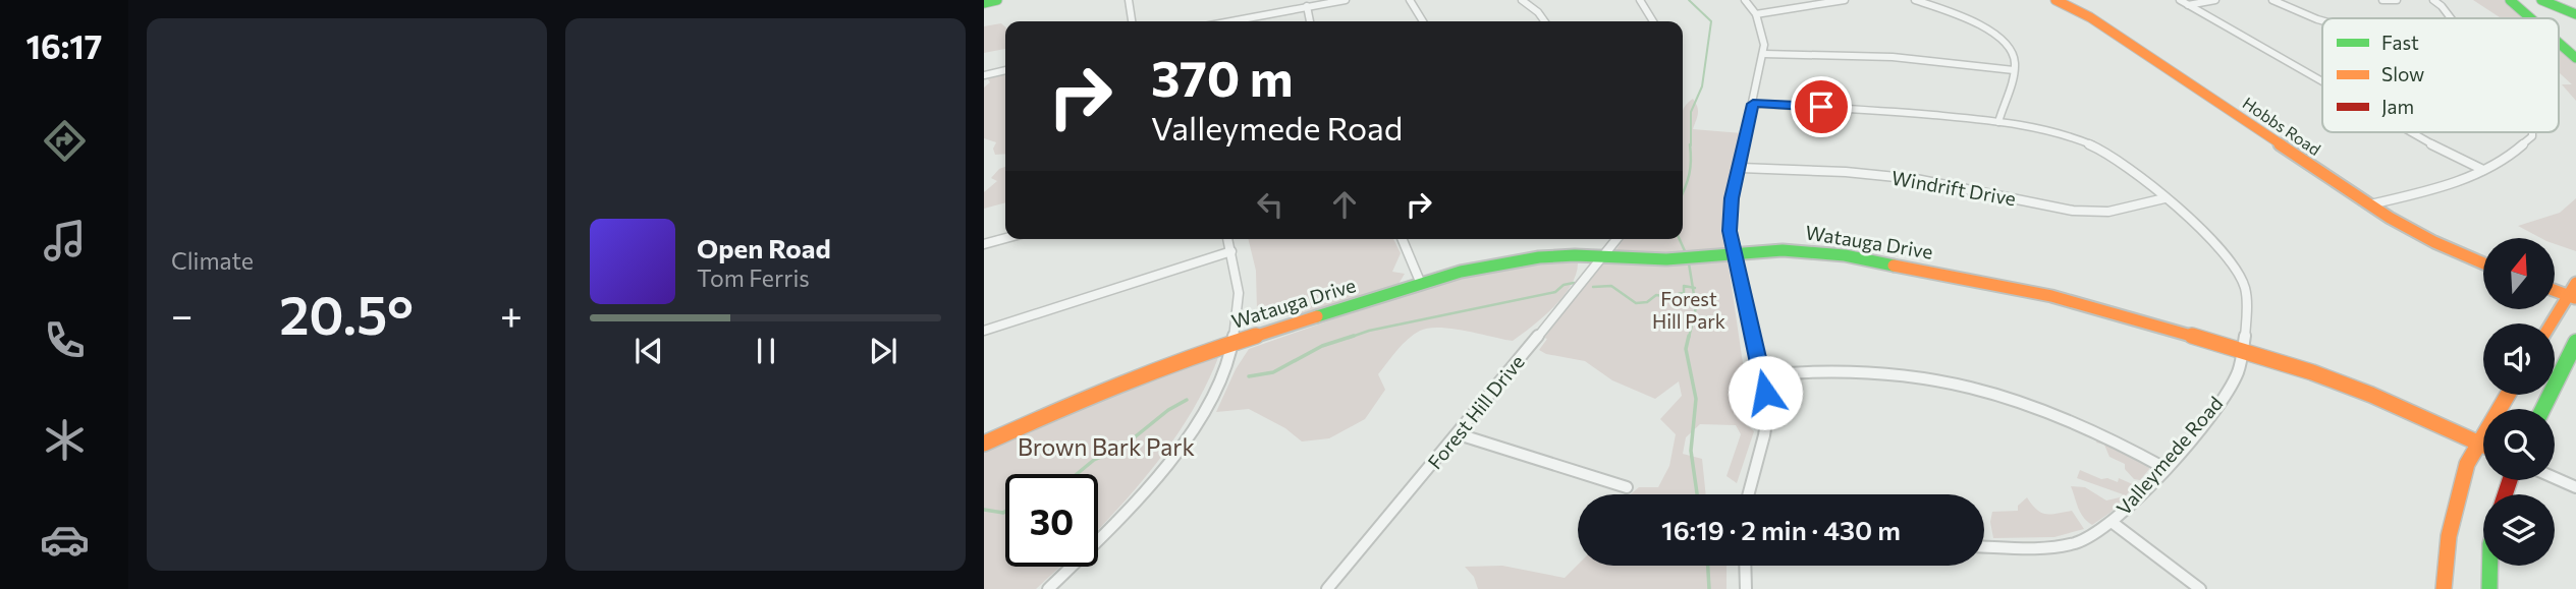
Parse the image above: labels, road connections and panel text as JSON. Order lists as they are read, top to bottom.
{
  "streets": {
    "main road": ["Hobbs Road", "Watauga Drive"],
    "street": ["Windrift Drive", "Forest Hill Drive", "Valleymede Road"]
  },
  "crossings": [
    ["Windrift Drive", "Valleymede Road"],
    ["Watauga Drive", "Forest Hill Drive"],
    ["Watauga Drive", "Valleymede Road"]
  ],
  "parks": ["Forest Hill Park", "Brown Bark Park"],
  "legend": ["Fast", "Slow", "Jam"],
  "north": "top",
  "page": {
    "tabs": "16:17",
    "tile": "Climate",
    "turn": ["370 m", "Valleymede Road"],
    "song": ["Open Road", "Tom Ferris"],
    "heat": ["−", "20.5°", "+"],
    "limit": "30",
    "trip": "16:19 · 2 min · 430 m"
  }
}
